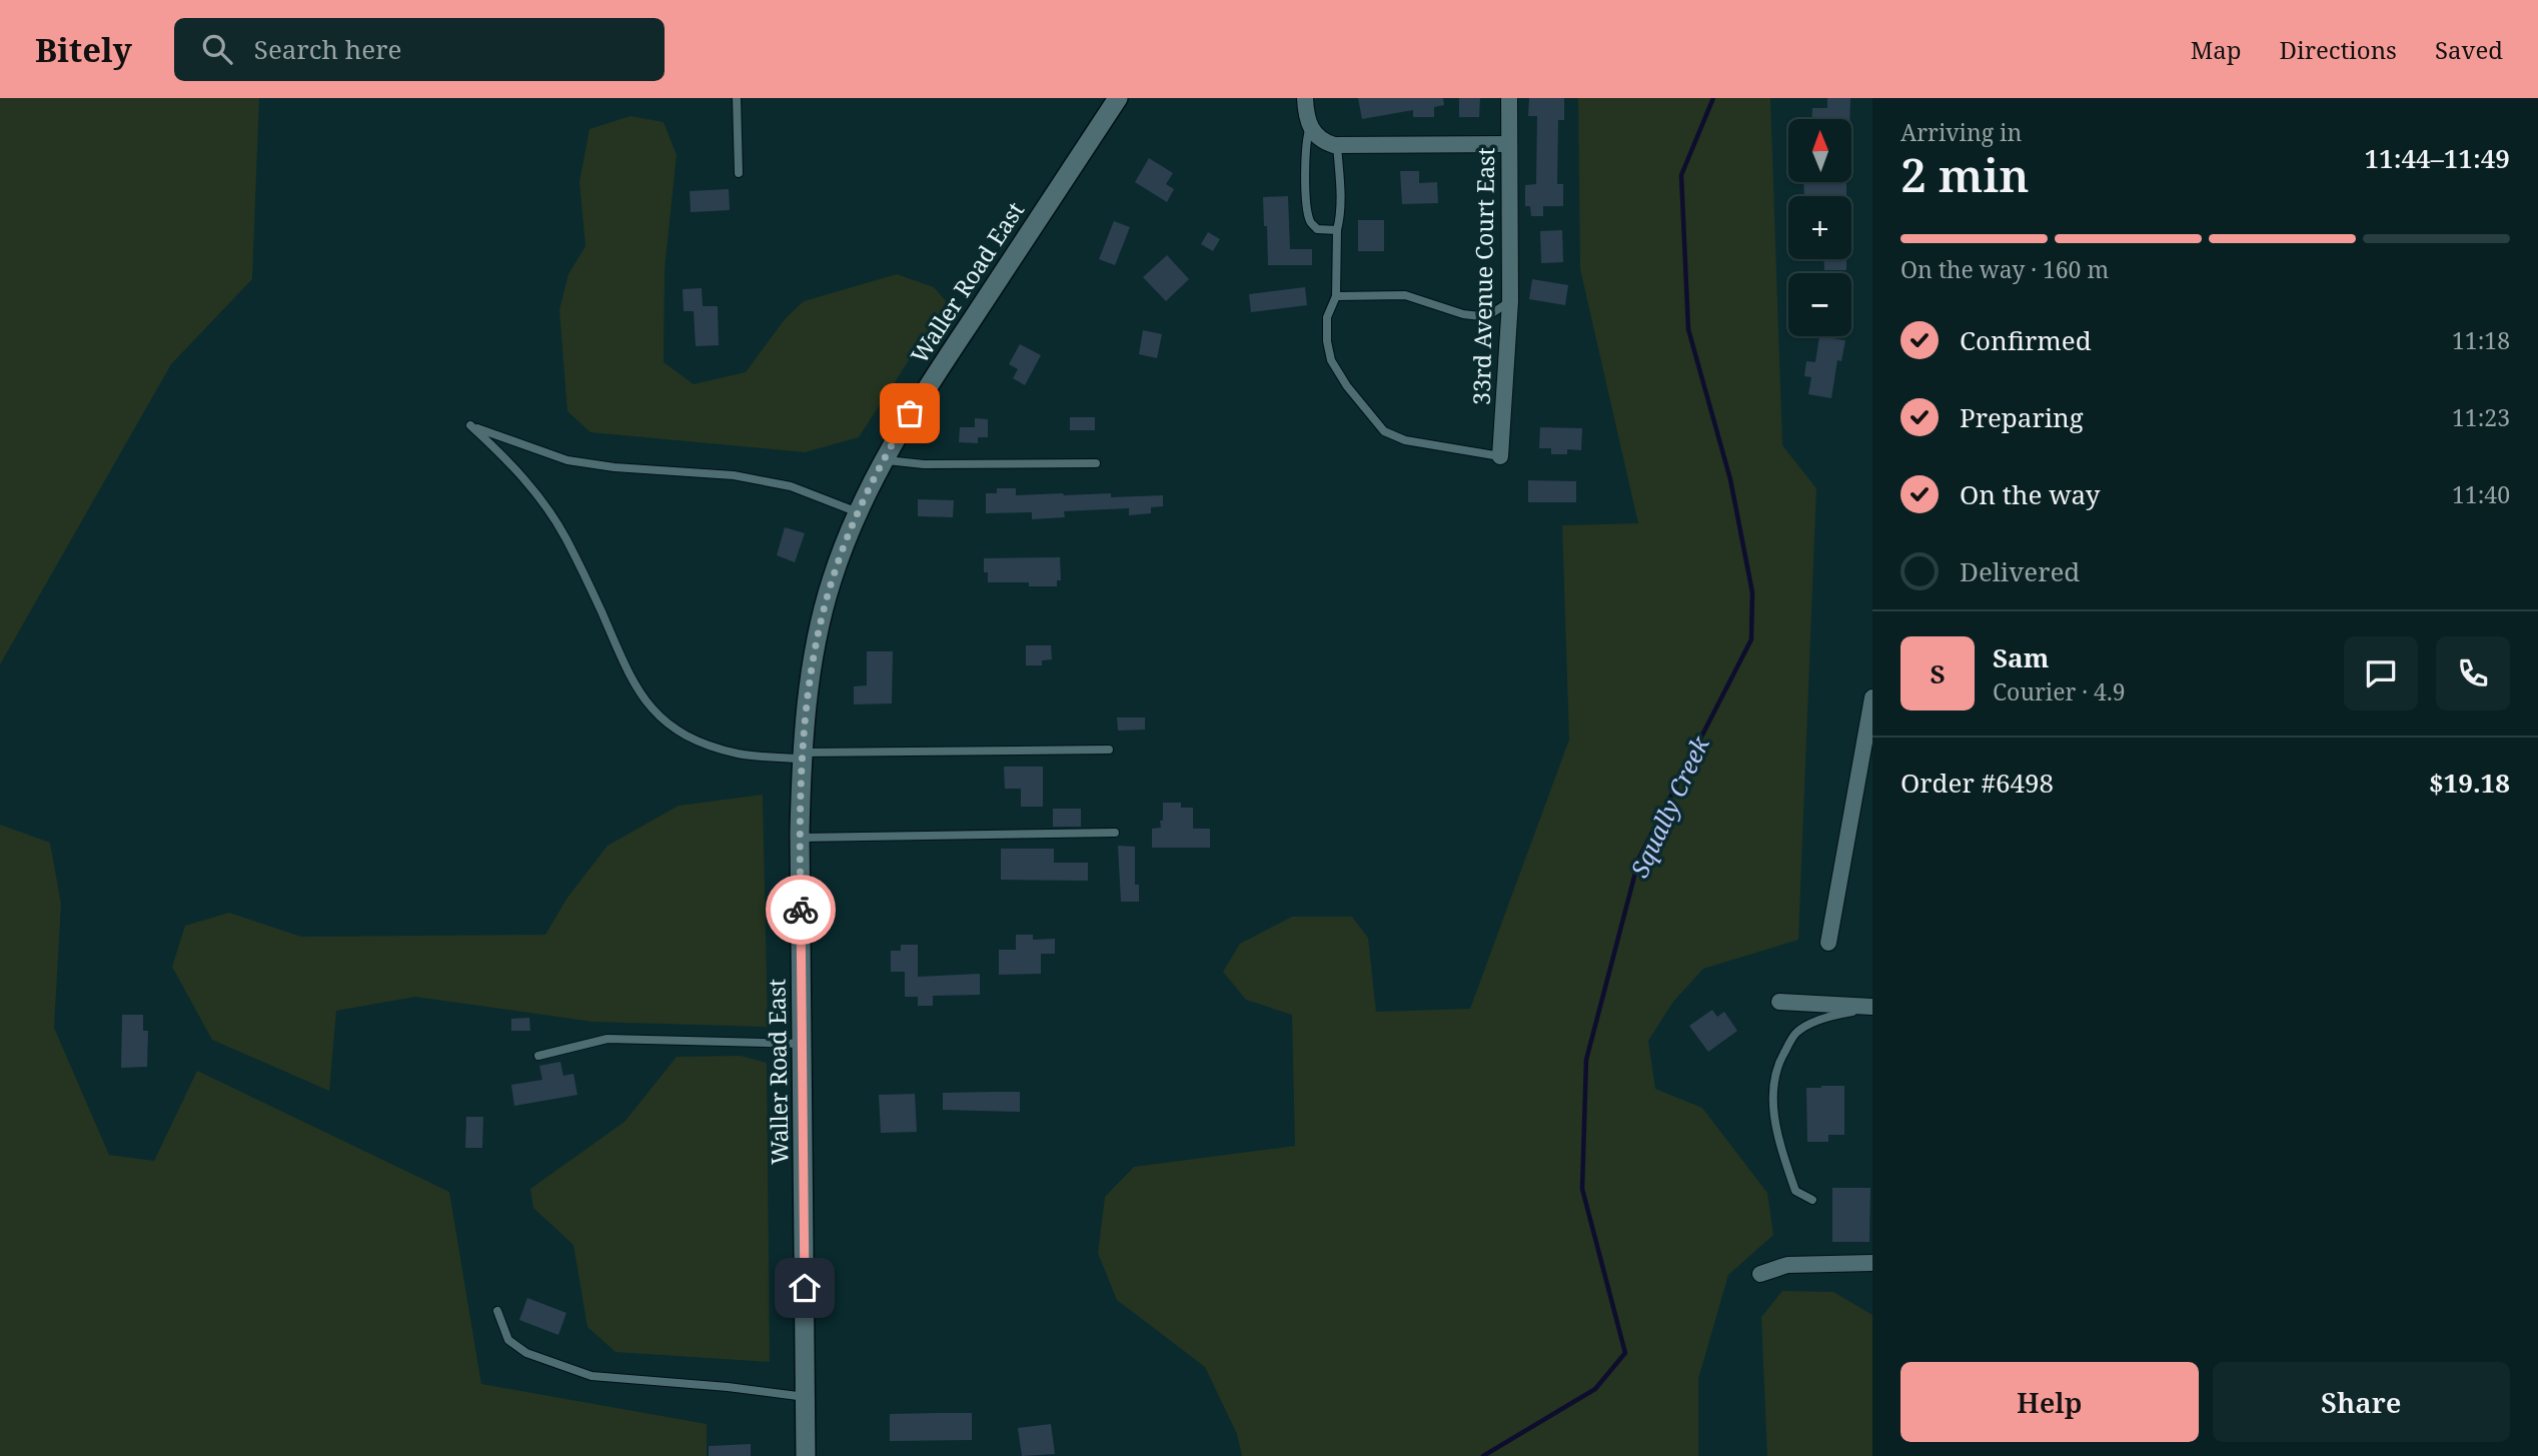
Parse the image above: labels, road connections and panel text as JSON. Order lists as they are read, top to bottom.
{
  "streets": {
    "street": ["33rd Avenue Court East", "Waller Road East"]
  },
  "water": ["Squally Creek"],
  "north": "top",
  "page": {
    "header": "Bitely",
    "search": "Search here",
    "nav": ["Map", "Directions", "Saved"],
    "heading": ["2 min", "Arriving in", "11:44–11:49"],
    "panel": [
      "Sam",
      "Courier · 4.9",
      "Order #6498",
      "$19.18"
    ],
    "map_buttons": ["+", "−"],
    "bar": "On the way · 160 m",
    "list": [
      ["Confirmed", "11:18"],
      ["Preparing", "11:23"],
      ["On the way", "11:40"],
      "Delivered"
    ],
    "round": "S",
    "buttons": ["Help", "Share"]
  }
}
